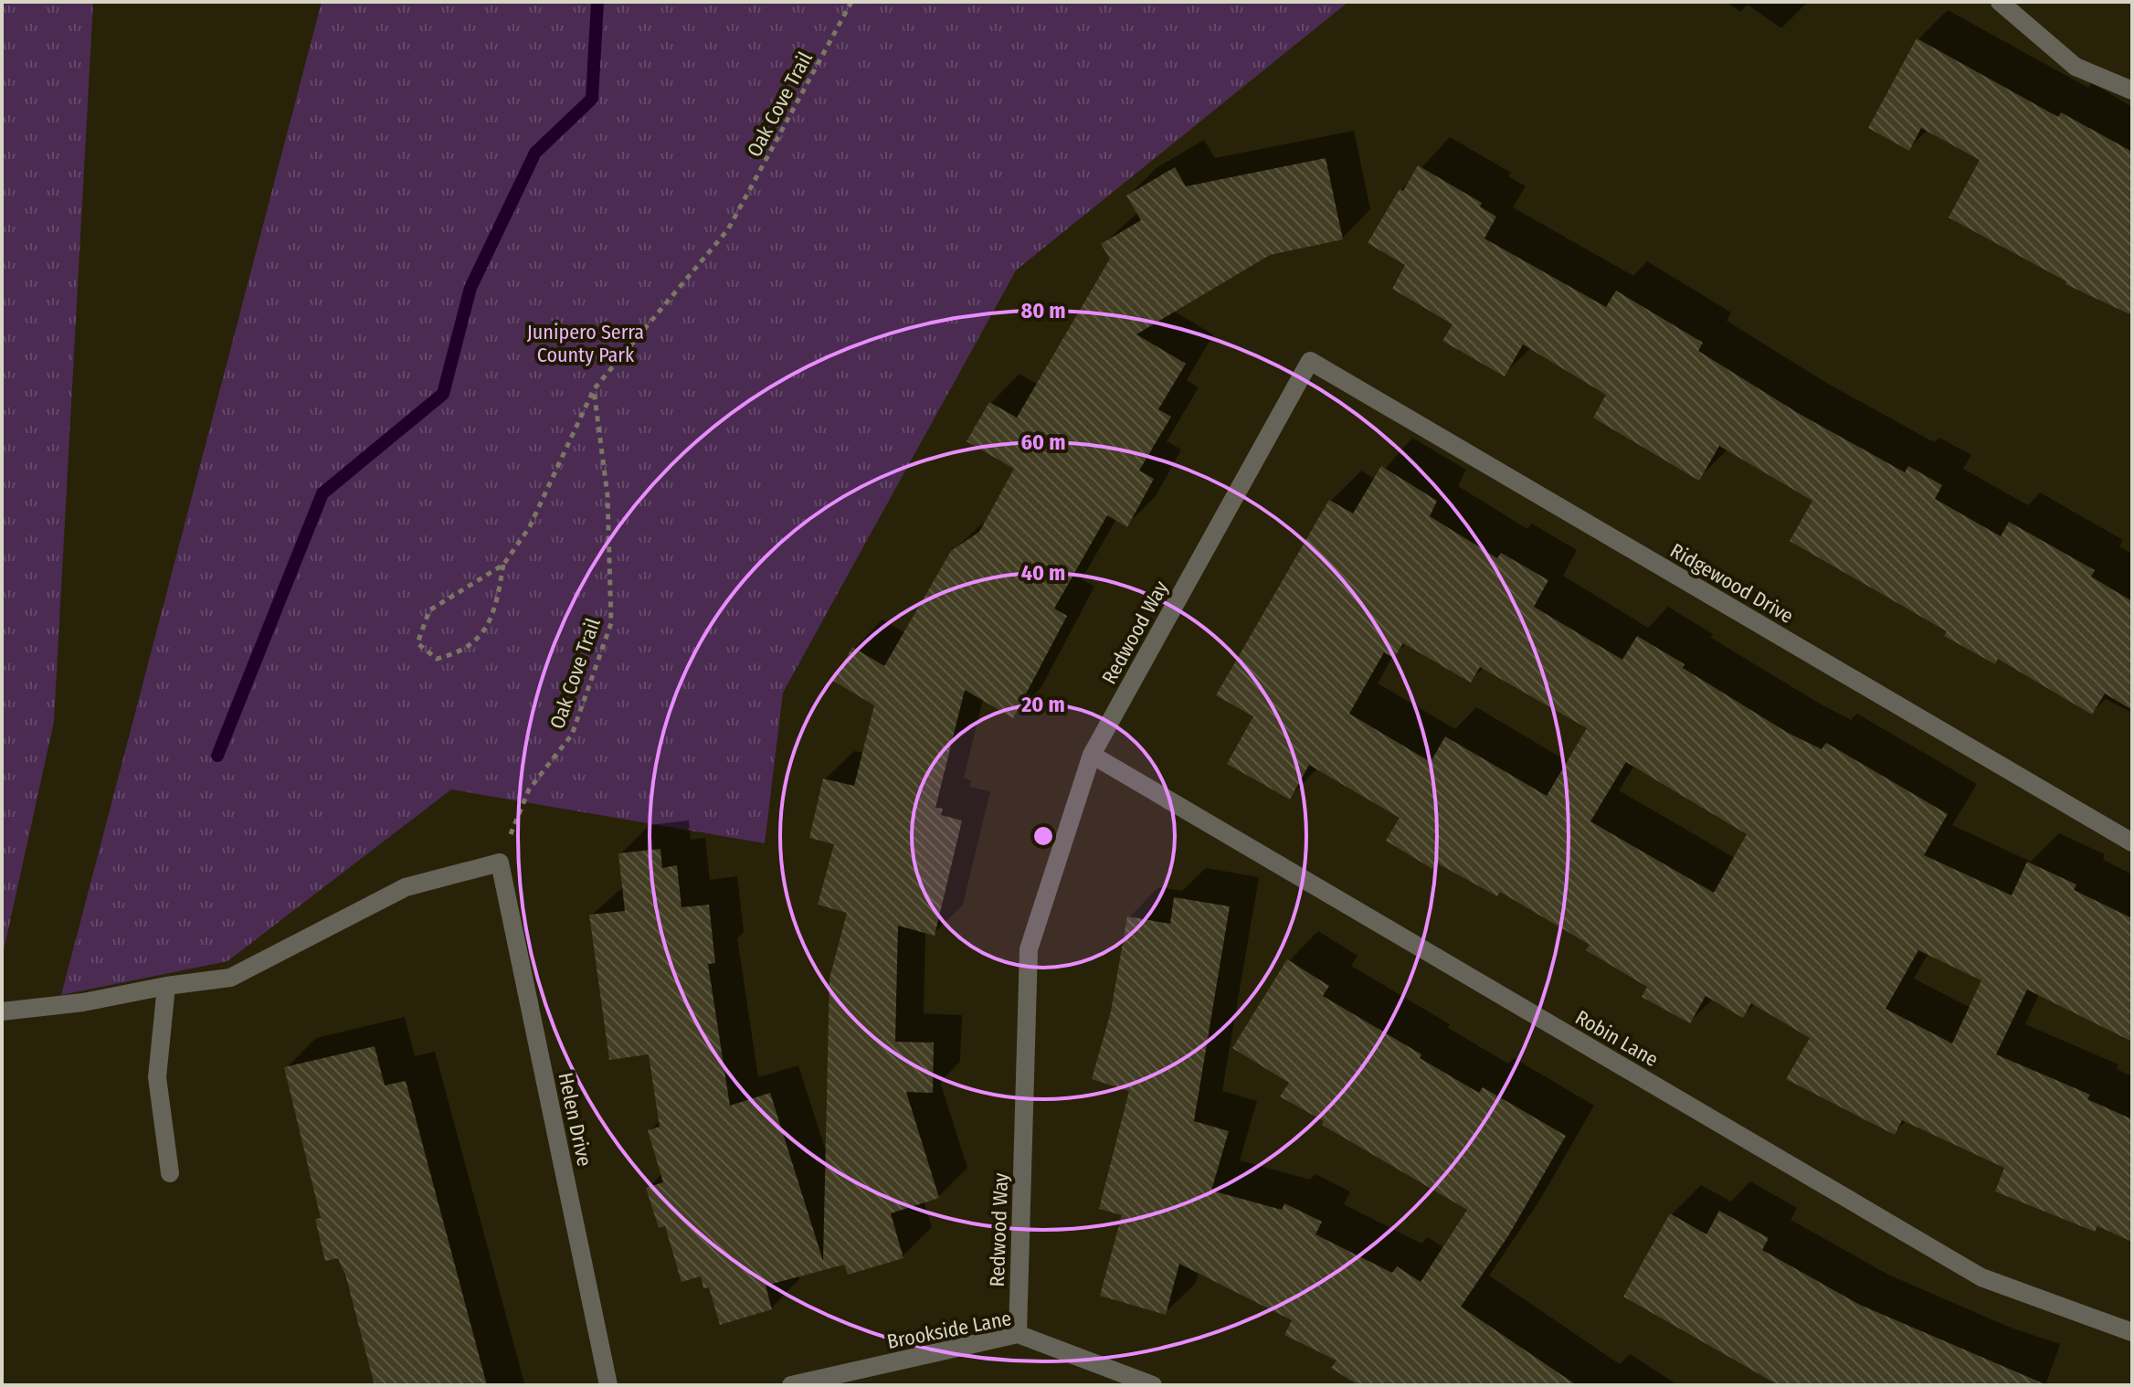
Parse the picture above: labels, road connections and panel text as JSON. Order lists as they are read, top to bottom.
{
  "streets": {
    "street": [
      "Ridgewood Drive",
      "Redwood Way",
      "Robin Lane",
      "Helen Drive",
      "Brookside Lane"
    ],
    "path": ["Oak Cove Trail"]
  },
  "crossings": [
    ["Oak Cove Trail", "Helen Drive"],
    ["Ridgewood Drive", "Redwood Way"],
    ["Redwood Way", "Robin Lane"],
    ["Redwood Way", "Brookside Lane"]
  ],
  "parks": ["Junipero Serra County Park"],
  "rings": [
    "80 m",
    "60 m",
    "40 m",
    "20 m"
  ]
}
